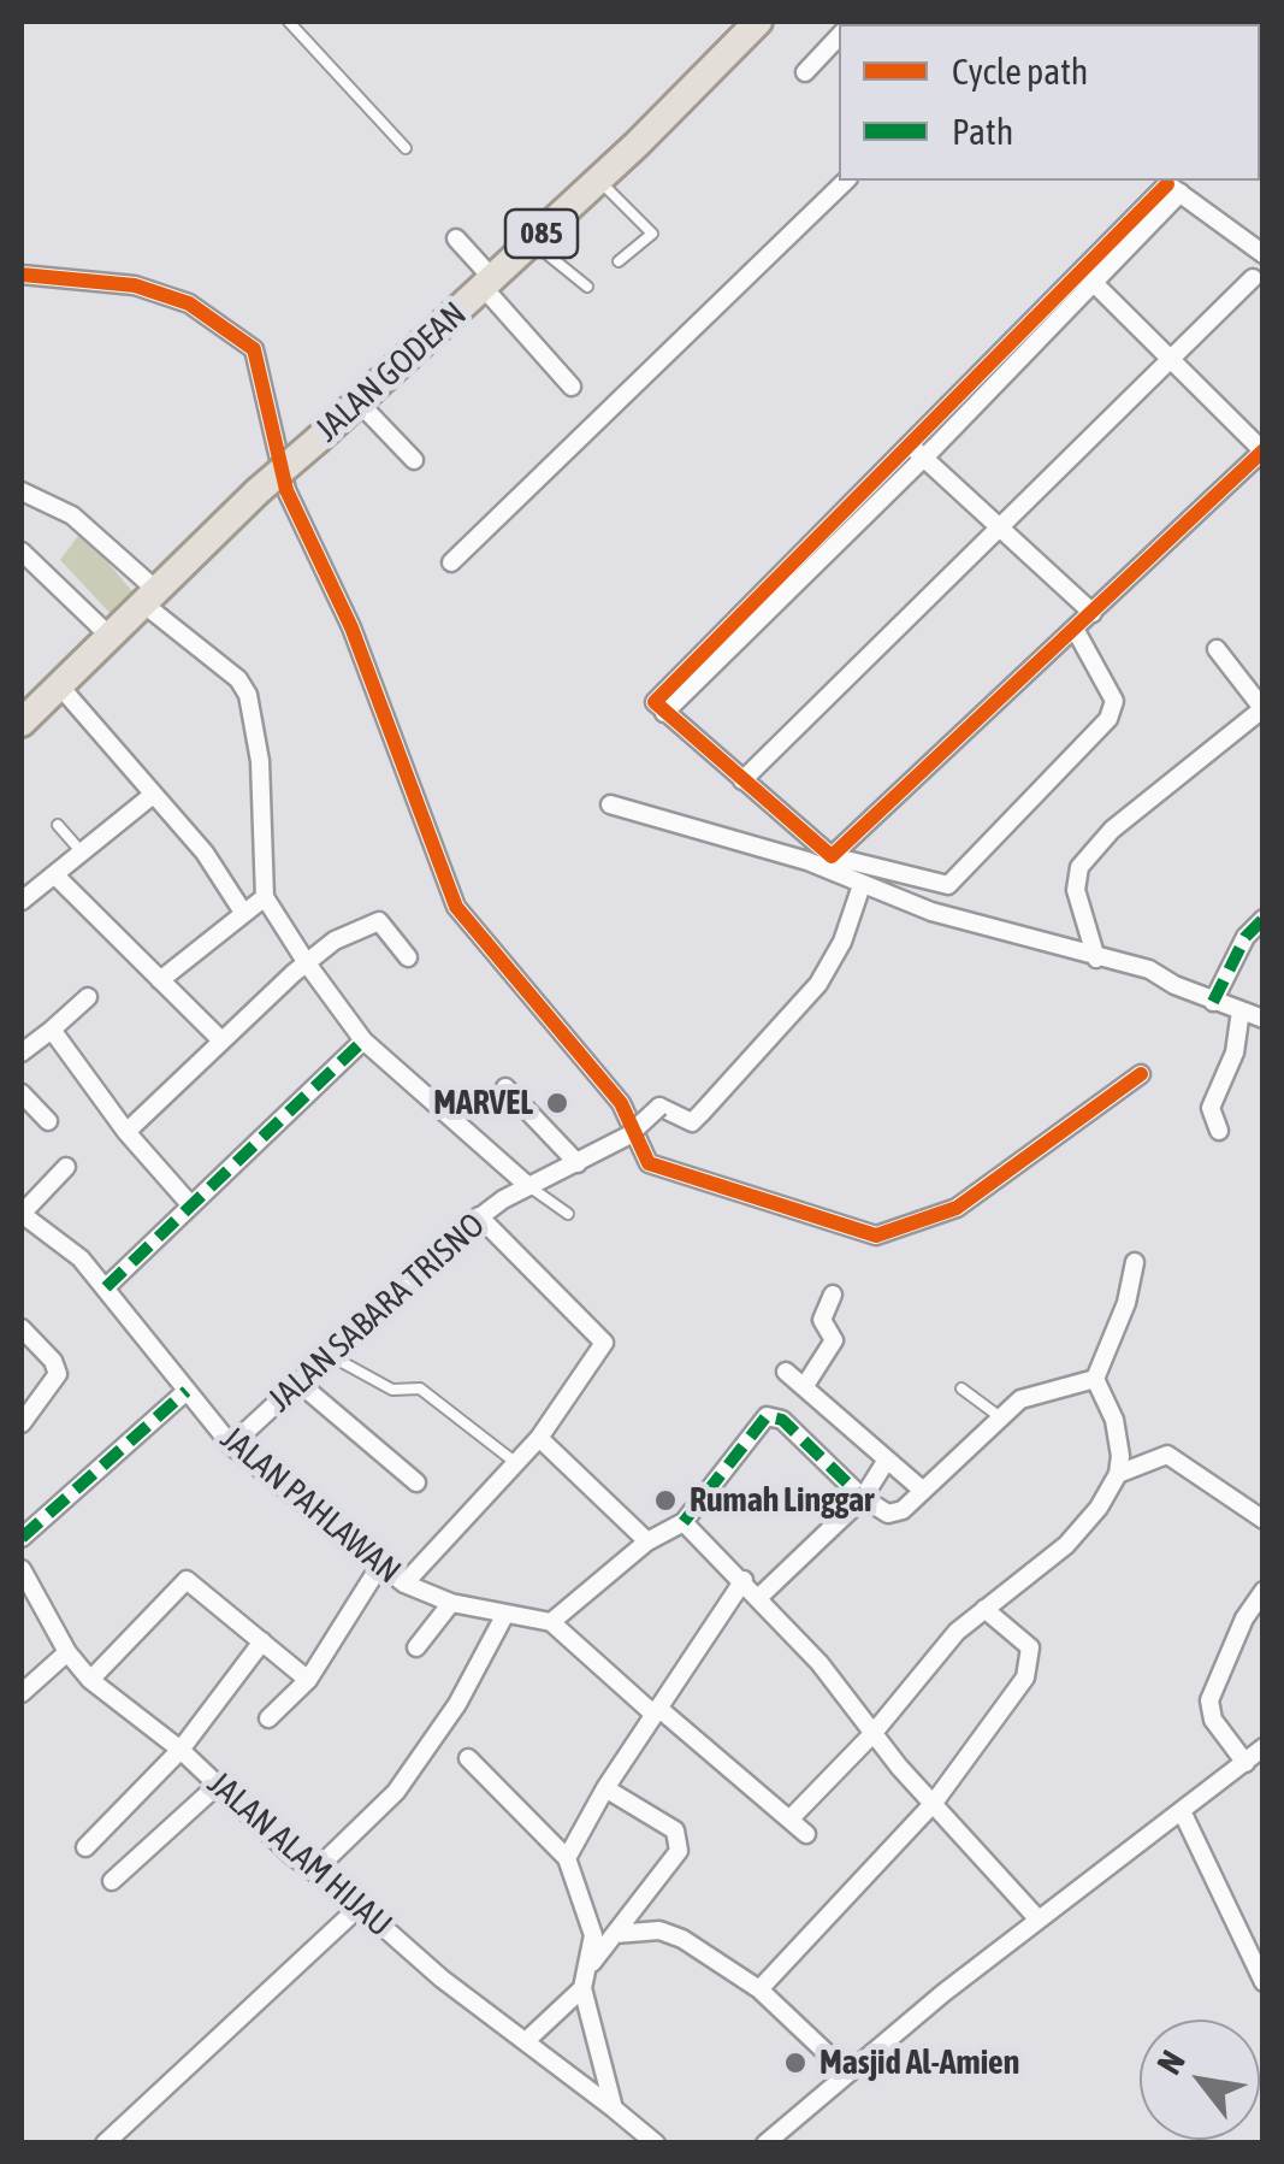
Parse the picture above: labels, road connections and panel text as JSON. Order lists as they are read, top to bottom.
{
  "streets": {
    "main road": ["085", "JALAN GODEAN"],
    "street": ["JALAN SABARA TRISNO", "JALAN PAHLAWAN", "JALAN ALAM HIJAU"]
  },
  "crossings": [
    ["JALAN SABARA TRISNO", "JALAN PAHLAWAN"]
  ],
  "places": ["MARVEL", "Rumah Linggar", "Masjid Al-Amien"],
  "legend": ["Cycle path", "Path"],
  "north": "top left"
}
